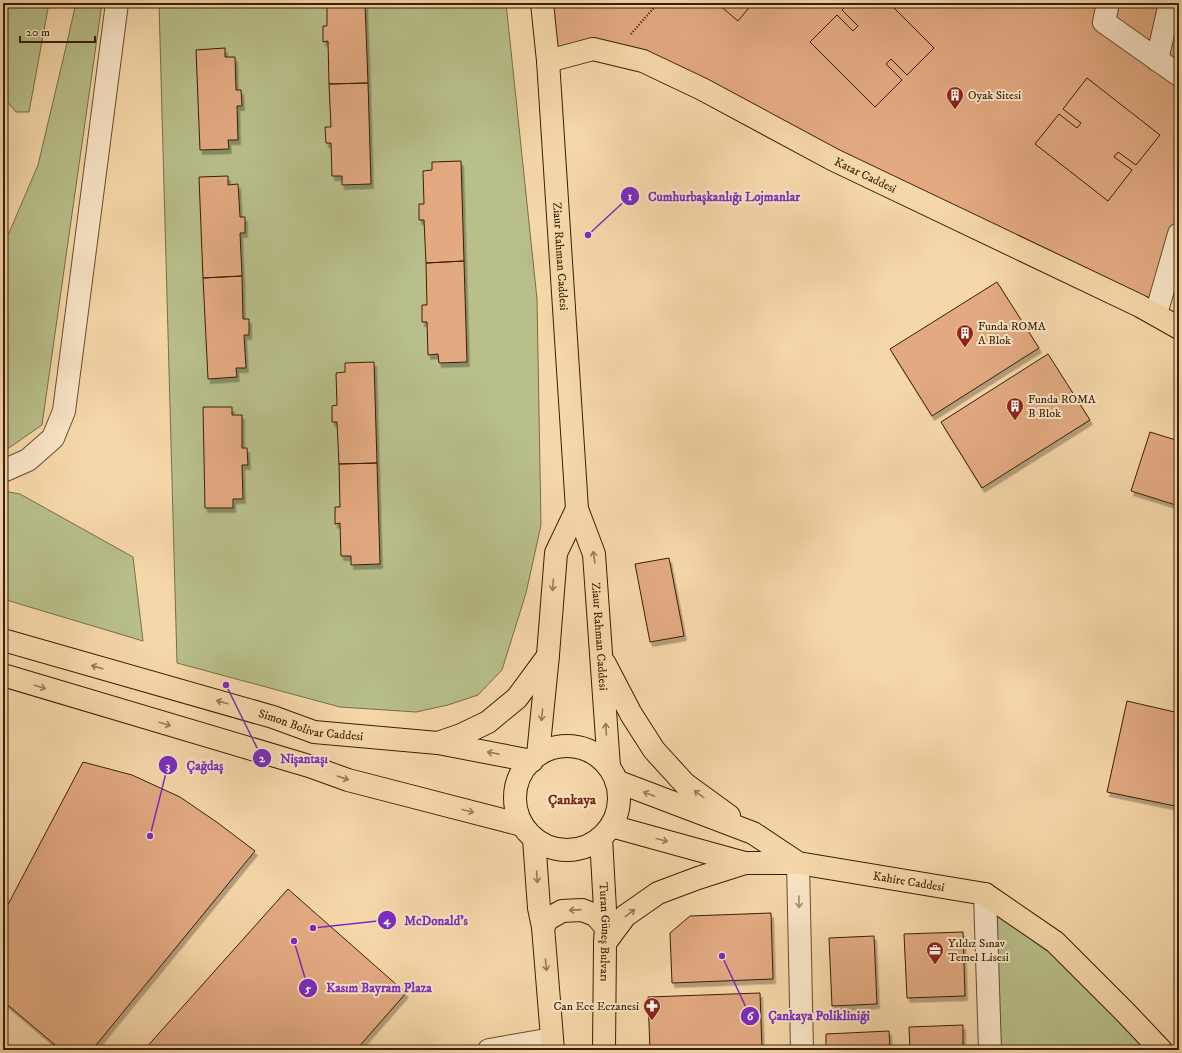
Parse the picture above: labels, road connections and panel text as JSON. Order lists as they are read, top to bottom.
{
  "streets": {
    "main road": [
      "Katar Caddesi",
      "Ziaur Rahman Caddesi",
      "Simon Bolivar Caddesi",
      "Kahire Caddesi",
      "Turan Güneş Bulvarı"
    ]
  },
  "crossings": [
    ["Katar Caddesi", "Ziaur Rahman Caddesi"],
    ["Ziaur Rahman Caddesi", "Simon Bolivar Caddesi"],
    ["Ziaur Rahman Caddesi", "Kahire Caddesi"],
    ["Ziaur Rahman Caddesi", "Turan Güneş Bulvarı"],
    ["Simon Bolivar Caddesi", "Kahire Caddesi"],
    ["Simon Bolivar Caddesi", "Turan Güneş Bulvarı"],
    ["Kahire Caddesi", "Turan Güneş Bulvarı"]
  ],
  "districts": ["Çankaya"],
  "places": {
    "building": ["Oyak Sitesi", "Funda ROMA A Blok", "Funda ROMA B Blok"],
    "other": [
      "Cumhurbaşkanlığı Lojmanlar",
      "Nişantaşı",
      "Çağdaş",
      "McDonald's",
      "Kasım Bayram Plaza",
      "Çankaya Polikliniği"
    ],
    "office": ["Yıldız Sınav Temel Lisesi"],
    "pharmacy": ["Can Ece Eczanesi"]
  },
  "scale_bar": "20 m"
}
